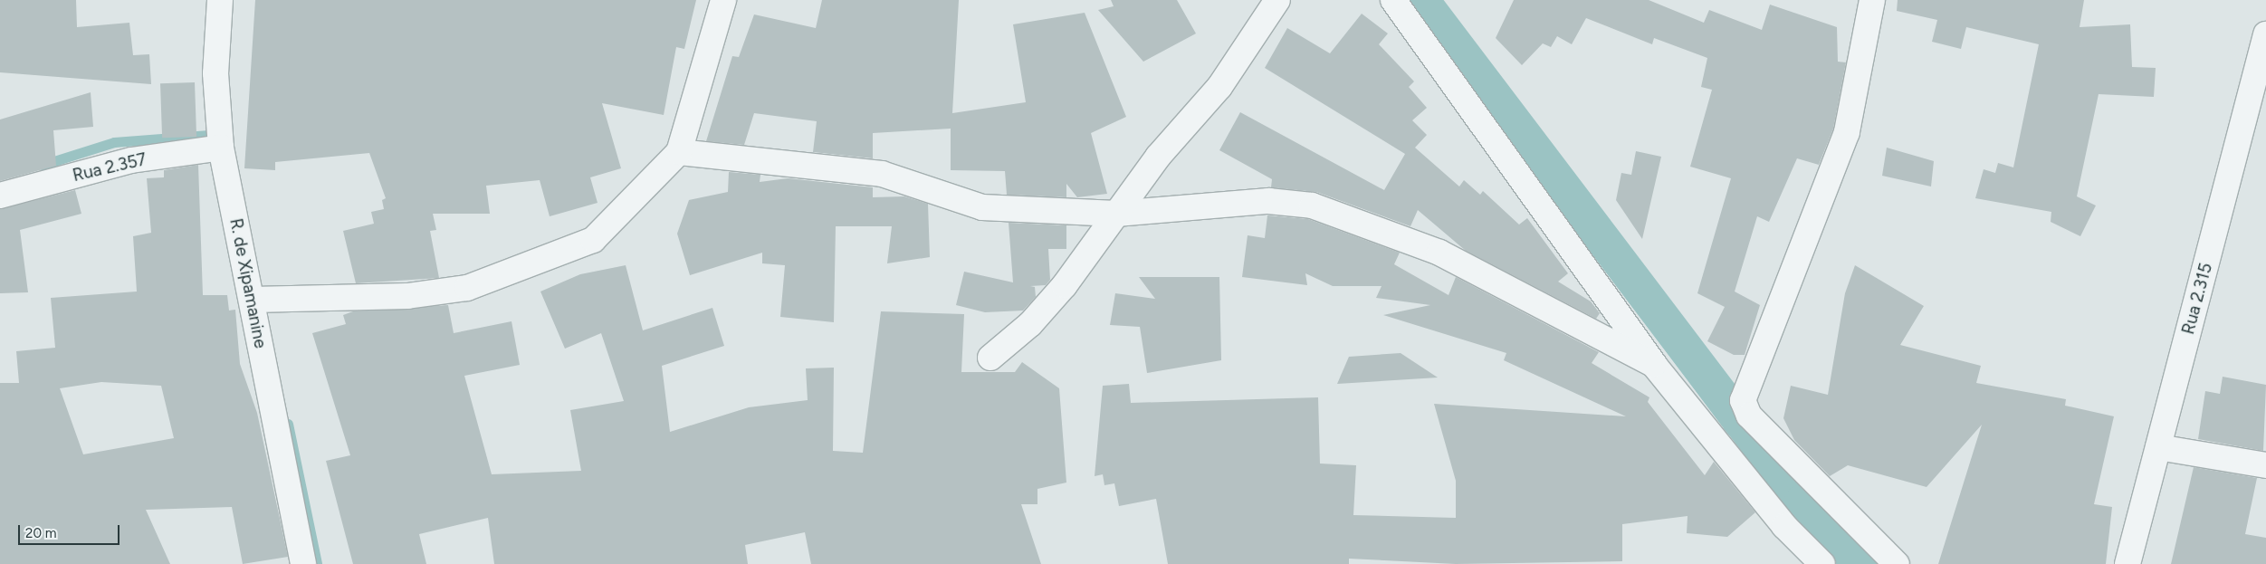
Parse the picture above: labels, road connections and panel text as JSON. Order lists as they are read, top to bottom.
{
  "streets": {
    "street": ["Rua 2.357", "R. de Xipamanine", "Rua 2.315"]
  },
  "crossings": [
    ["Rua 2.357", "R. de Xipamanine"]
  ],
  "scale_bar": "20 m"
}
